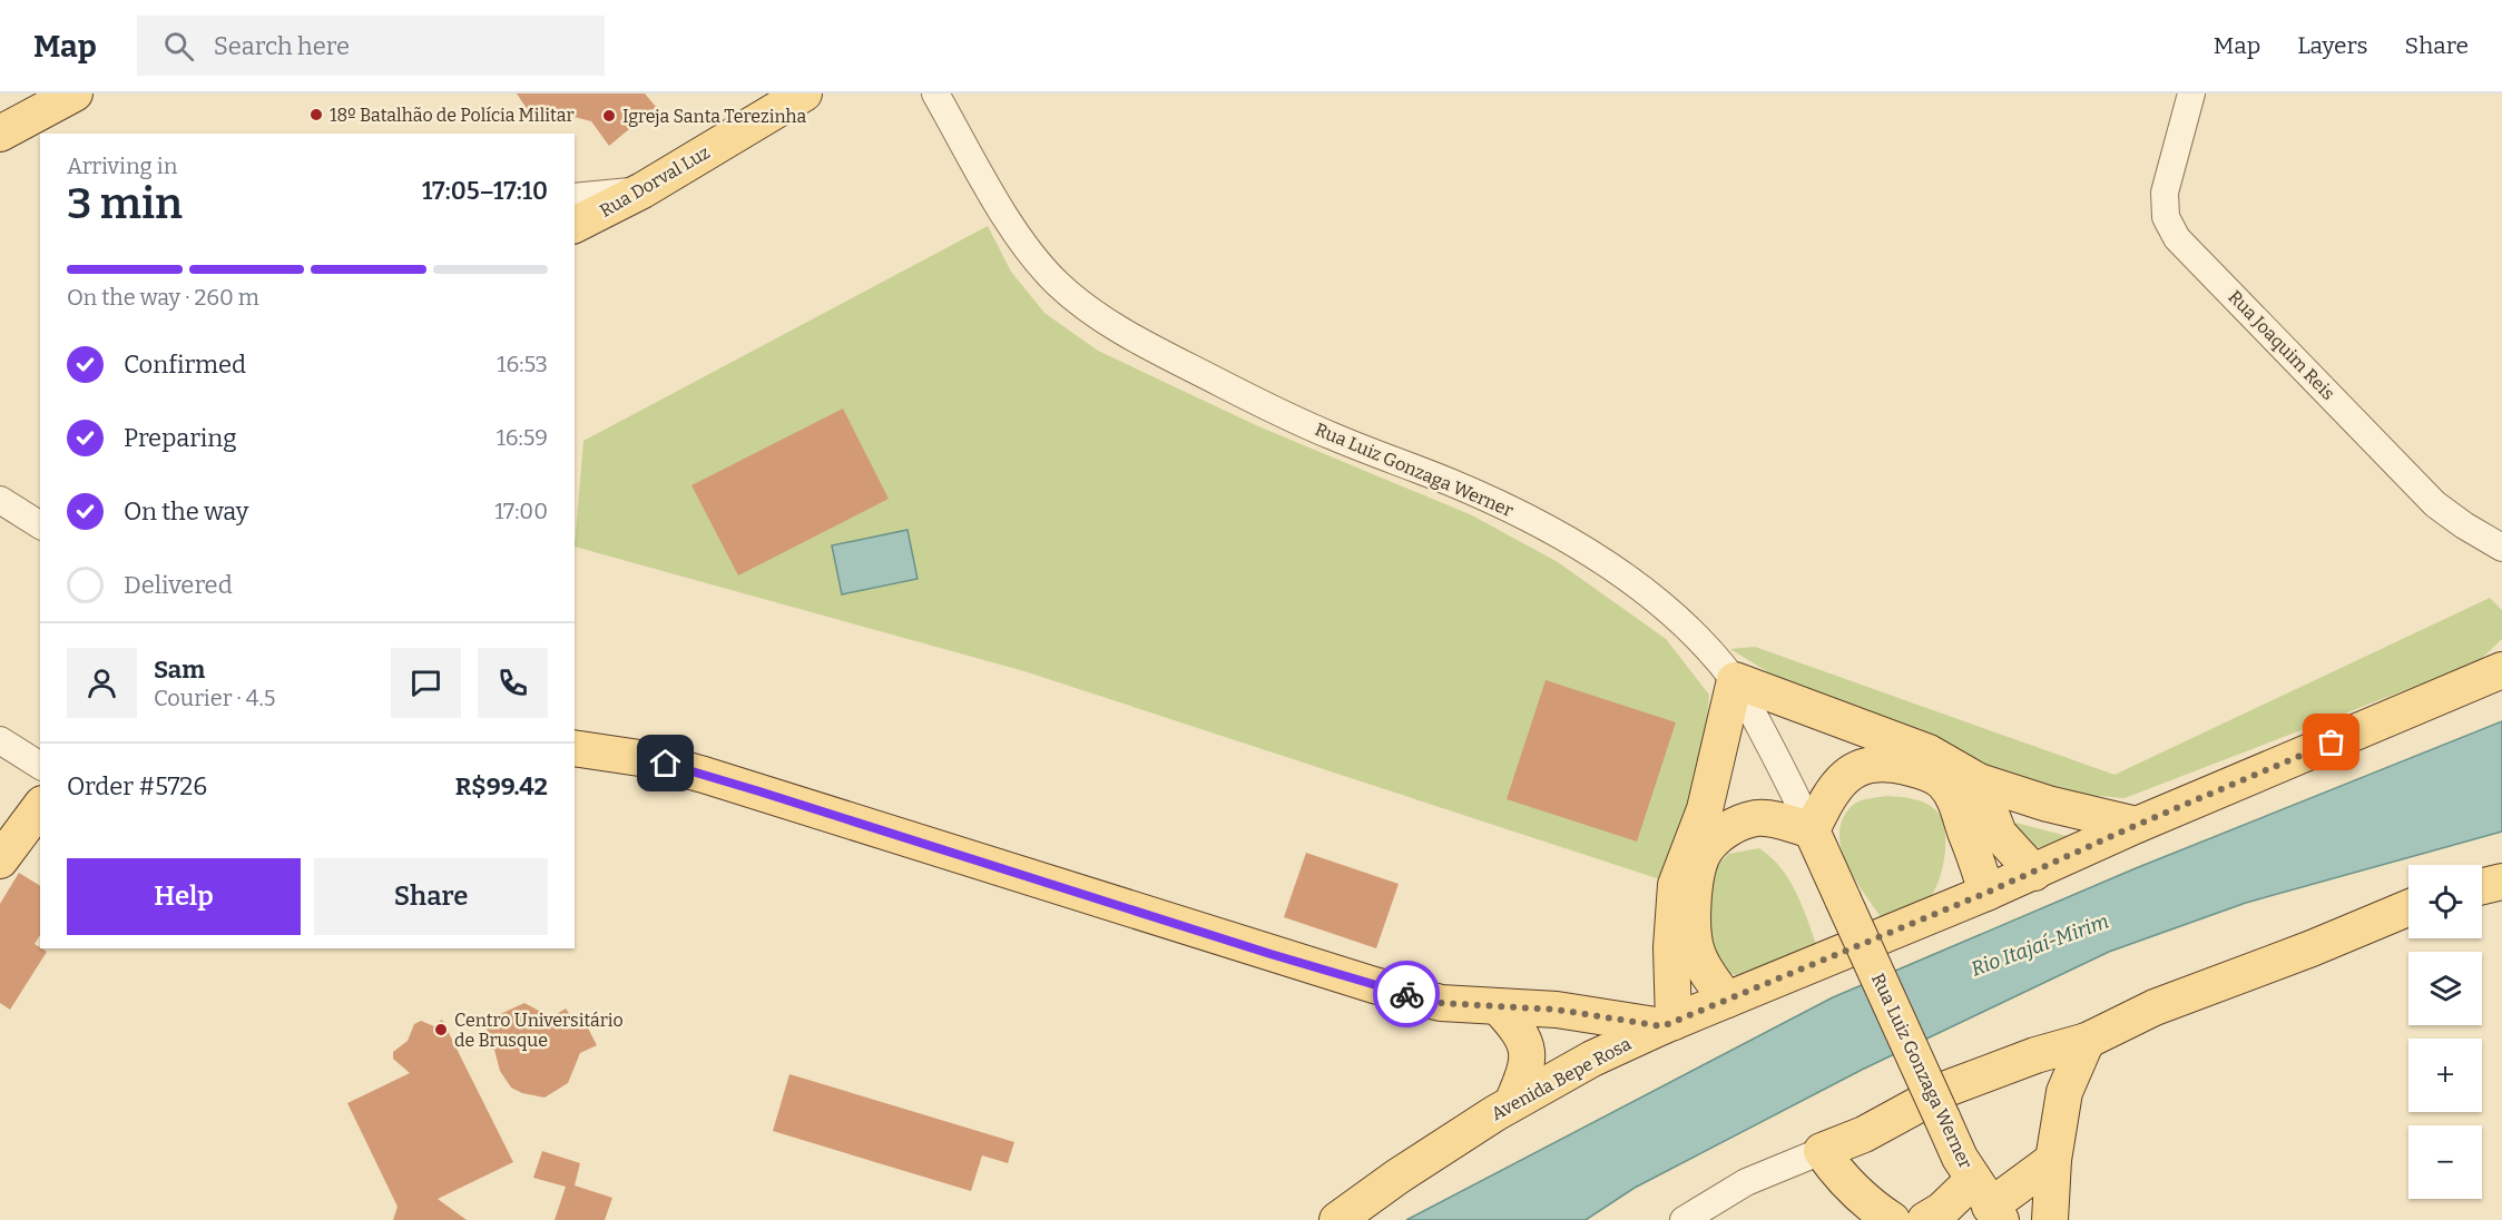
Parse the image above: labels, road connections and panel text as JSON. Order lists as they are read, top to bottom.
{
  "streets": {
    "main road": ["Rua Dorval Luz", "Rua Luiz Gonzaga Werner", "Avenida Bepe Rosa"],
    "street": ["Rua Joaquim Reis"]
  },
  "water": ["Rio Itajaí-Mirim"],
  "places": ["18º Batalhão de Polícia Militar", "Igreja Santa Terezinha", "Centro Universitário de Brusque"],
  "page": {
    "header": "Map",
    "search": "Search here",
    "nav": ["Map", "Layers", "Share"],
    "heading": ["3 min", "Arriving in", "17:05–17:10"],
    "panel": [
      "Sam",
      "Courier · 4.5",
      "Order #5726",
      "R$99.42"
    ],
    "bar": "On the way · 260 m",
    "list": [
      ["Confirmed", "16:53"],
      ["Preparing", "16:59"],
      ["On the way", "17:00"],
      "Delivered"
    ],
    "buttons": ["Help", "Share"],
    "map_buttons": ["+", "−"]
  }
}
